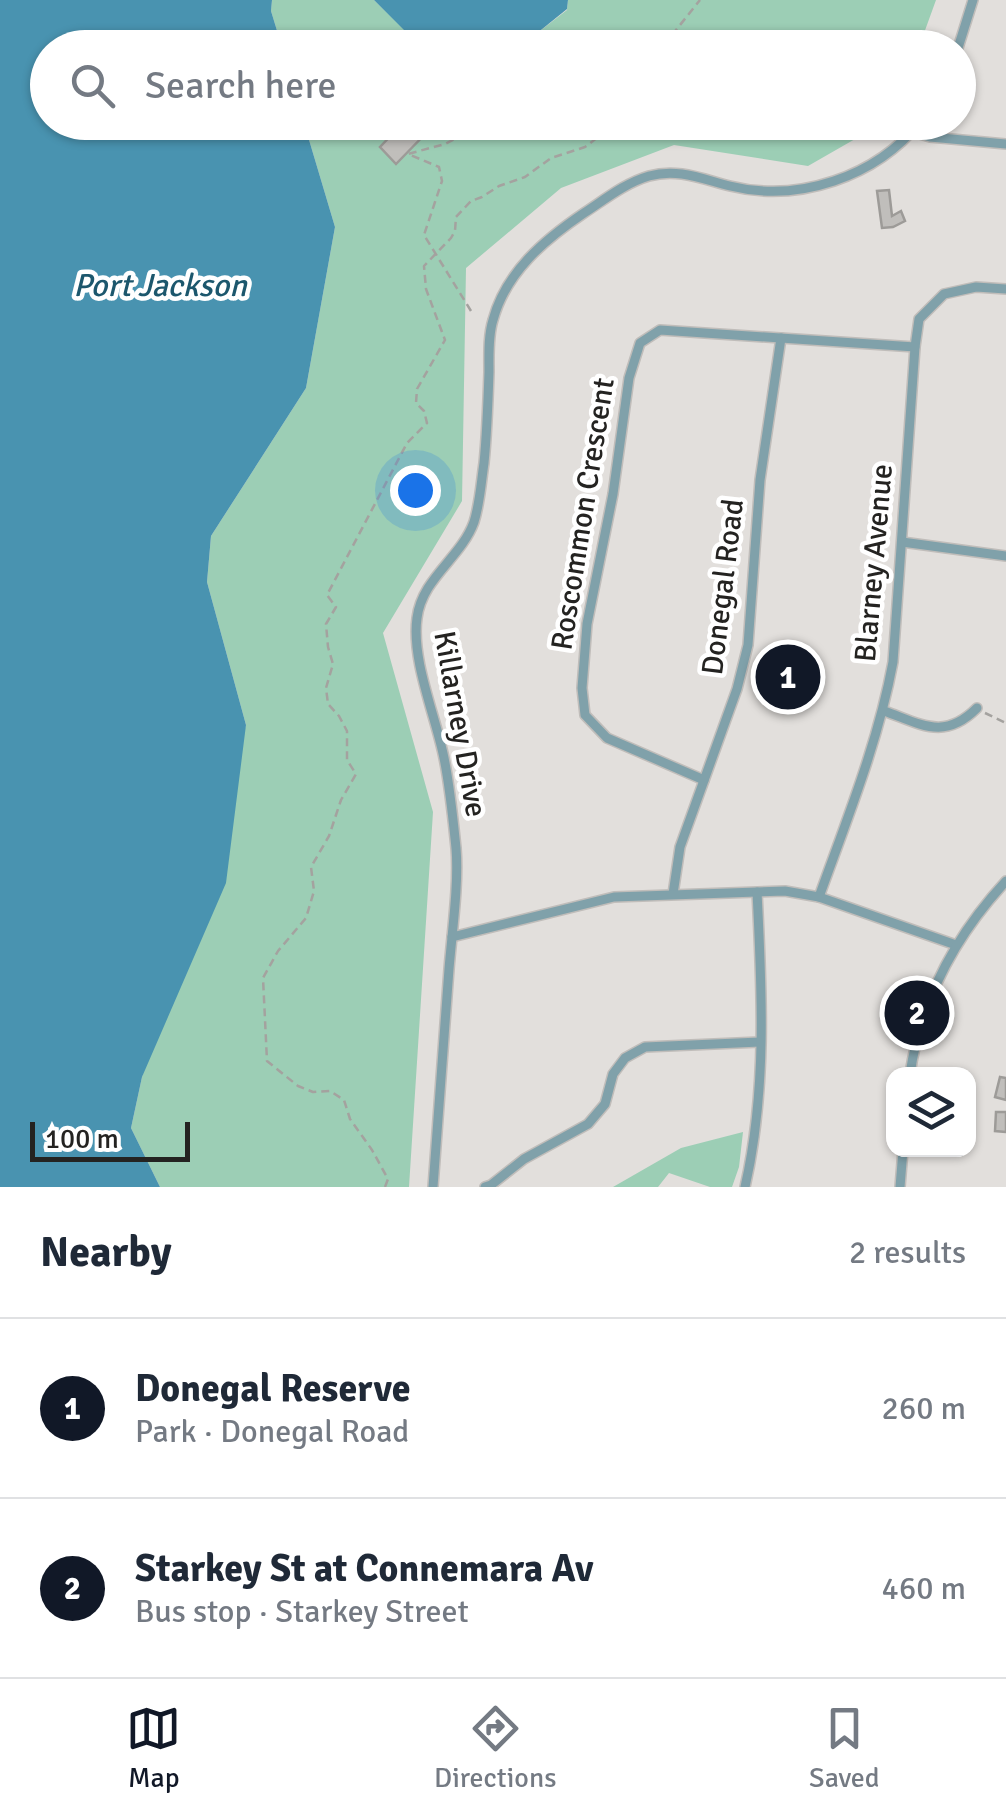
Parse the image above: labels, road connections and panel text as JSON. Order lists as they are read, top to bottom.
{
  "streets": {
    "street": [
      "Roscommon Crescent",
      "Blarney Avenue",
      "Donegal Road",
      "Killarney Drive"
    ]
  },
  "crossings": [
    ["Roscommon Crescent", "Blarney Avenue"],
    ["Roscommon Crescent", "Donegal Road"]
  ],
  "water": ["Port Jackson"],
  "scale_bar": "100 m",
  "page": {
    "search": "Search here",
    "pins": ["1", "2"],
    "scale": "100 m",
    "heading": ["Nearby", "2 results"],
    "list": [
      {
        "mark": "1",
        "name": "Donegal Reserve",
        "note": "Park · Donegal Road",
        "value": "260 m"
      },
      {
        "mark": "2",
        "name": "Starkey St at Connemara Av",
        "note": "Bus stop · Starkey Street",
        "value": "460 m"
      }
    ],
    "nav": ["Map", "Directions", "Saved"]
  }
}
